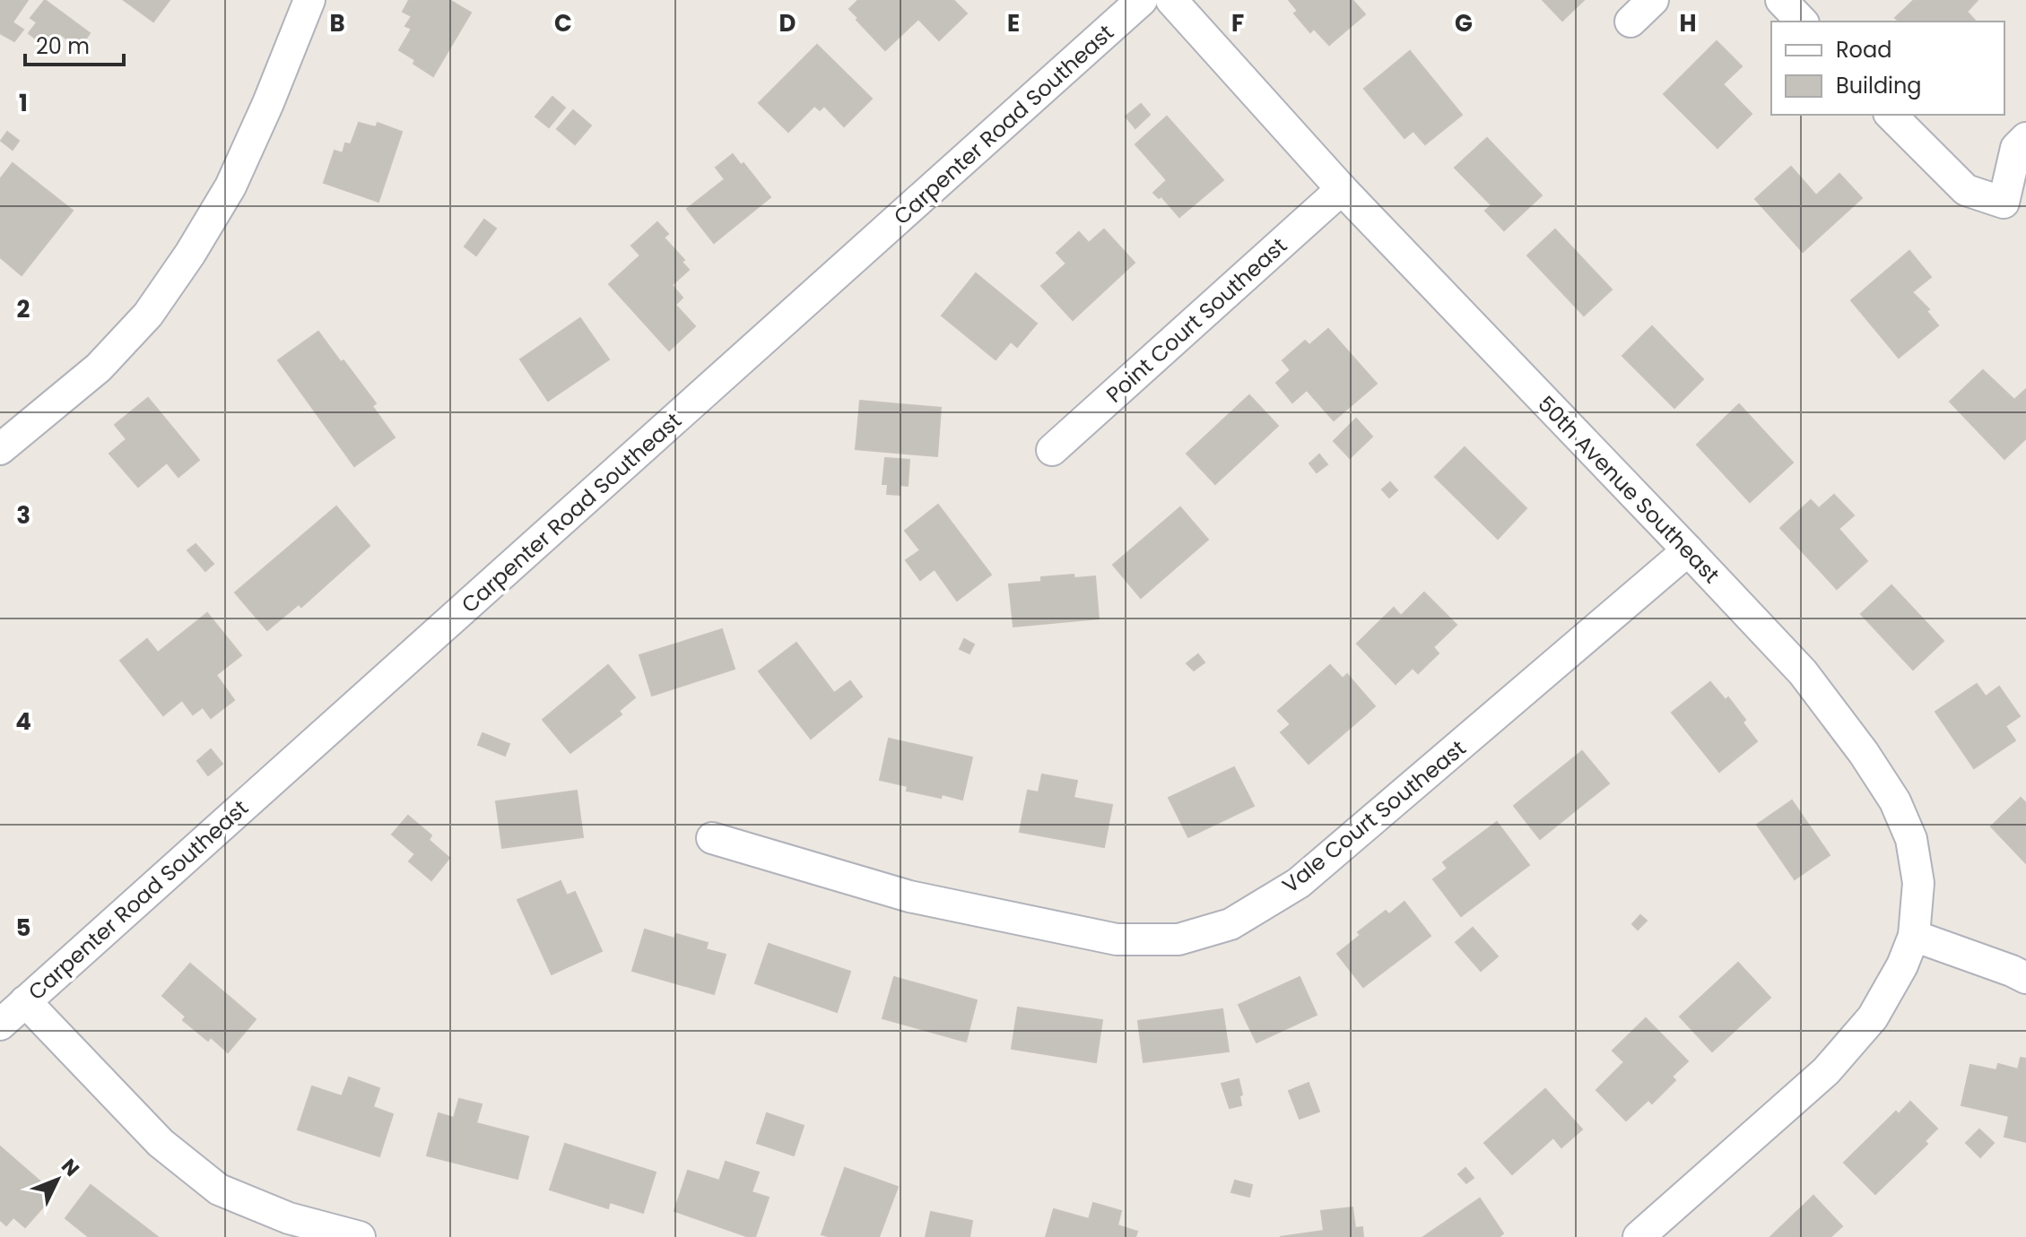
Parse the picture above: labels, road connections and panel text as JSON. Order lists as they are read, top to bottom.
{
  "streets": {
    "street": [
      "Carpenter Road Southeast",
      "Point Court Southeast",
      "50th Avenue Southeast",
      "Vale Court Southeast"
    ]
  },
  "crossings": [
    ["Point Court Southeast", "50th Avenue Southeast"],
    ["50th Avenue Southeast", "Vale Court Southeast"]
  ],
  "legend": ["Road", "Building"],
  "scale_bar": "20 m",
  "north": "top right",
  "grid": {
    "columns": [
      "B",
      "C",
      "D",
      "E",
      "F",
      "G",
      "H"
    ],
    "rows": [
      "1",
      "2",
      "3",
      "4",
      "5"
    ]
  }
}
